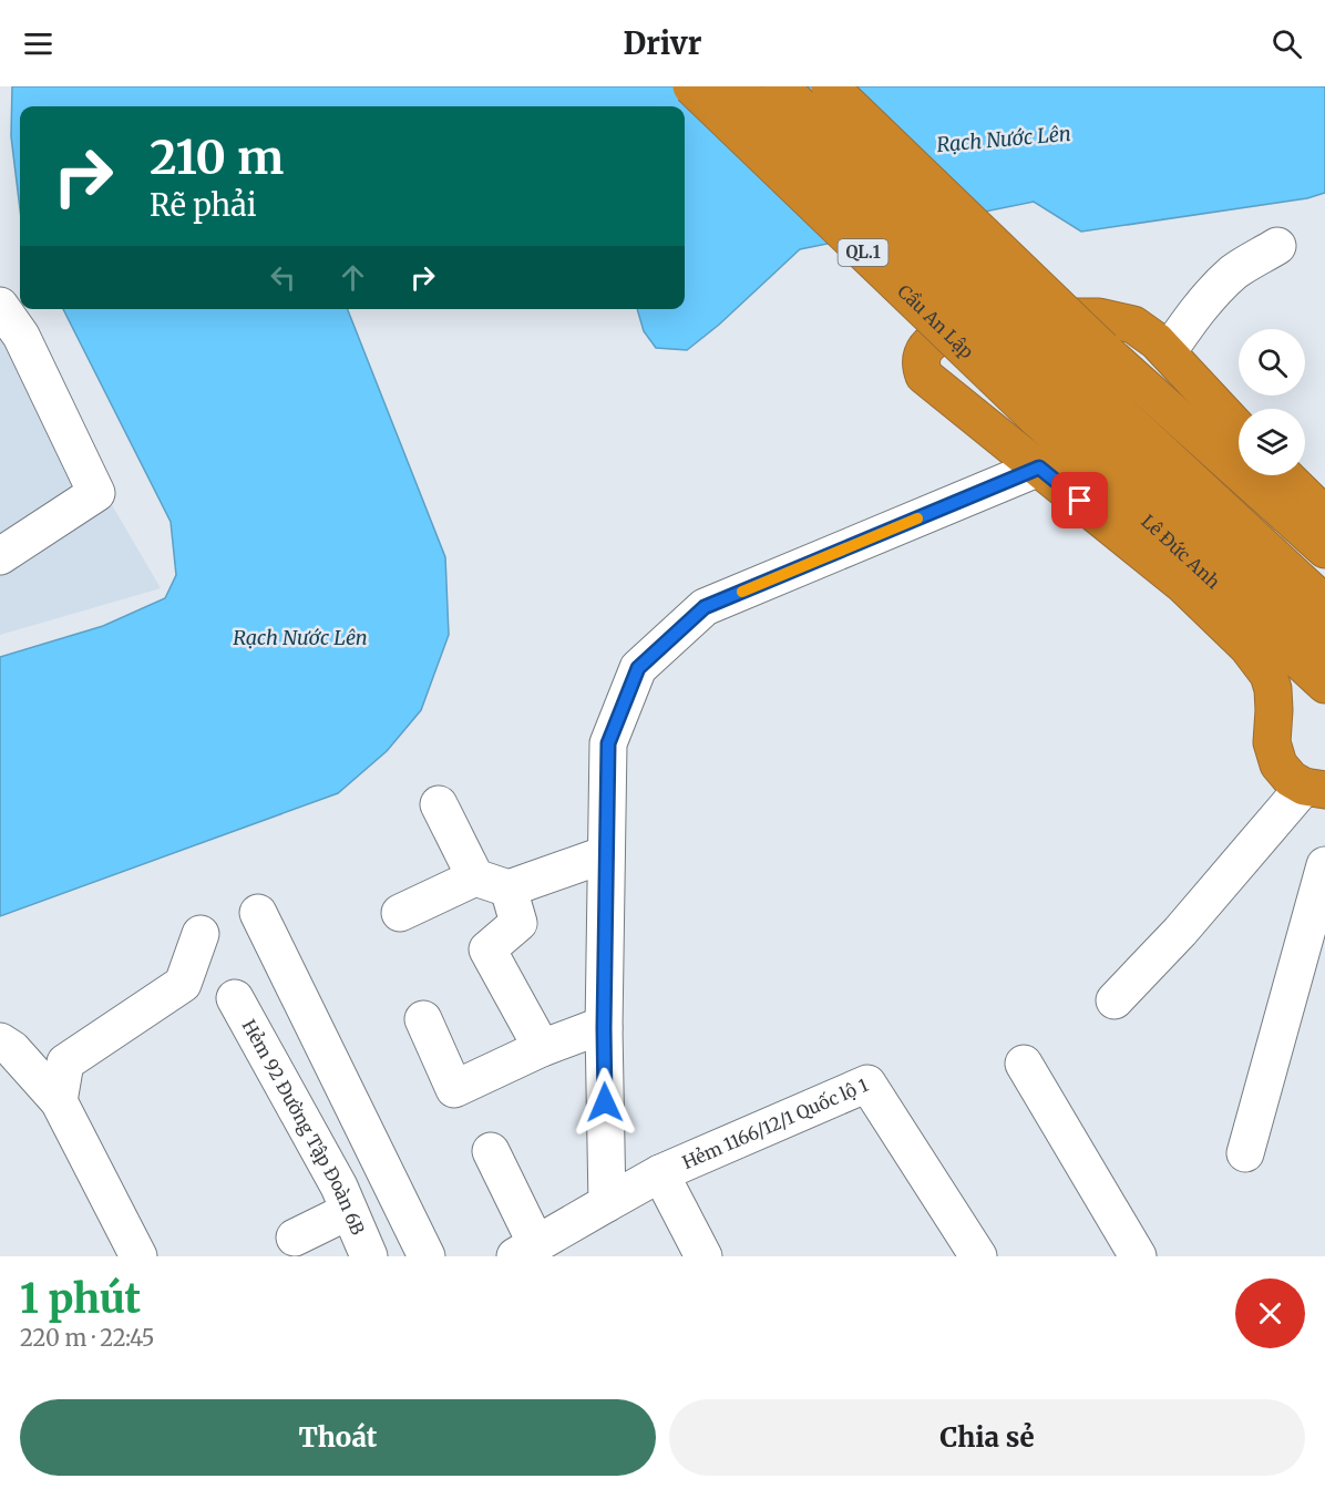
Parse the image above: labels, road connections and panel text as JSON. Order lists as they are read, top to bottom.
{
  "streets": {
    "highway": ["QL.1", "Cầu An Lập", "Lê Đức Anh"],
    "street": ["Hẻm 92 Đường Tập Đoàn 6B", "Hẻm 1166/12/1 Quốc lộ 1"]
  },
  "crossings": [
    ["QL.1", "Cầu An Lập"],
    ["QL.1", "Lê Đức Anh"],
    ["Cầu An Lập", "Lê Đức Anh"]
  ],
  "water": ["Rạch Nước Lên"],
  "page": {
    "header": "Drivr",
    "turn": ["210 m", "Rẽ phải"],
    "heading": ["1 phút", "220 m · 22:45"],
    "buttons": ["Thoát", "Chia sẻ"]
  }
}
